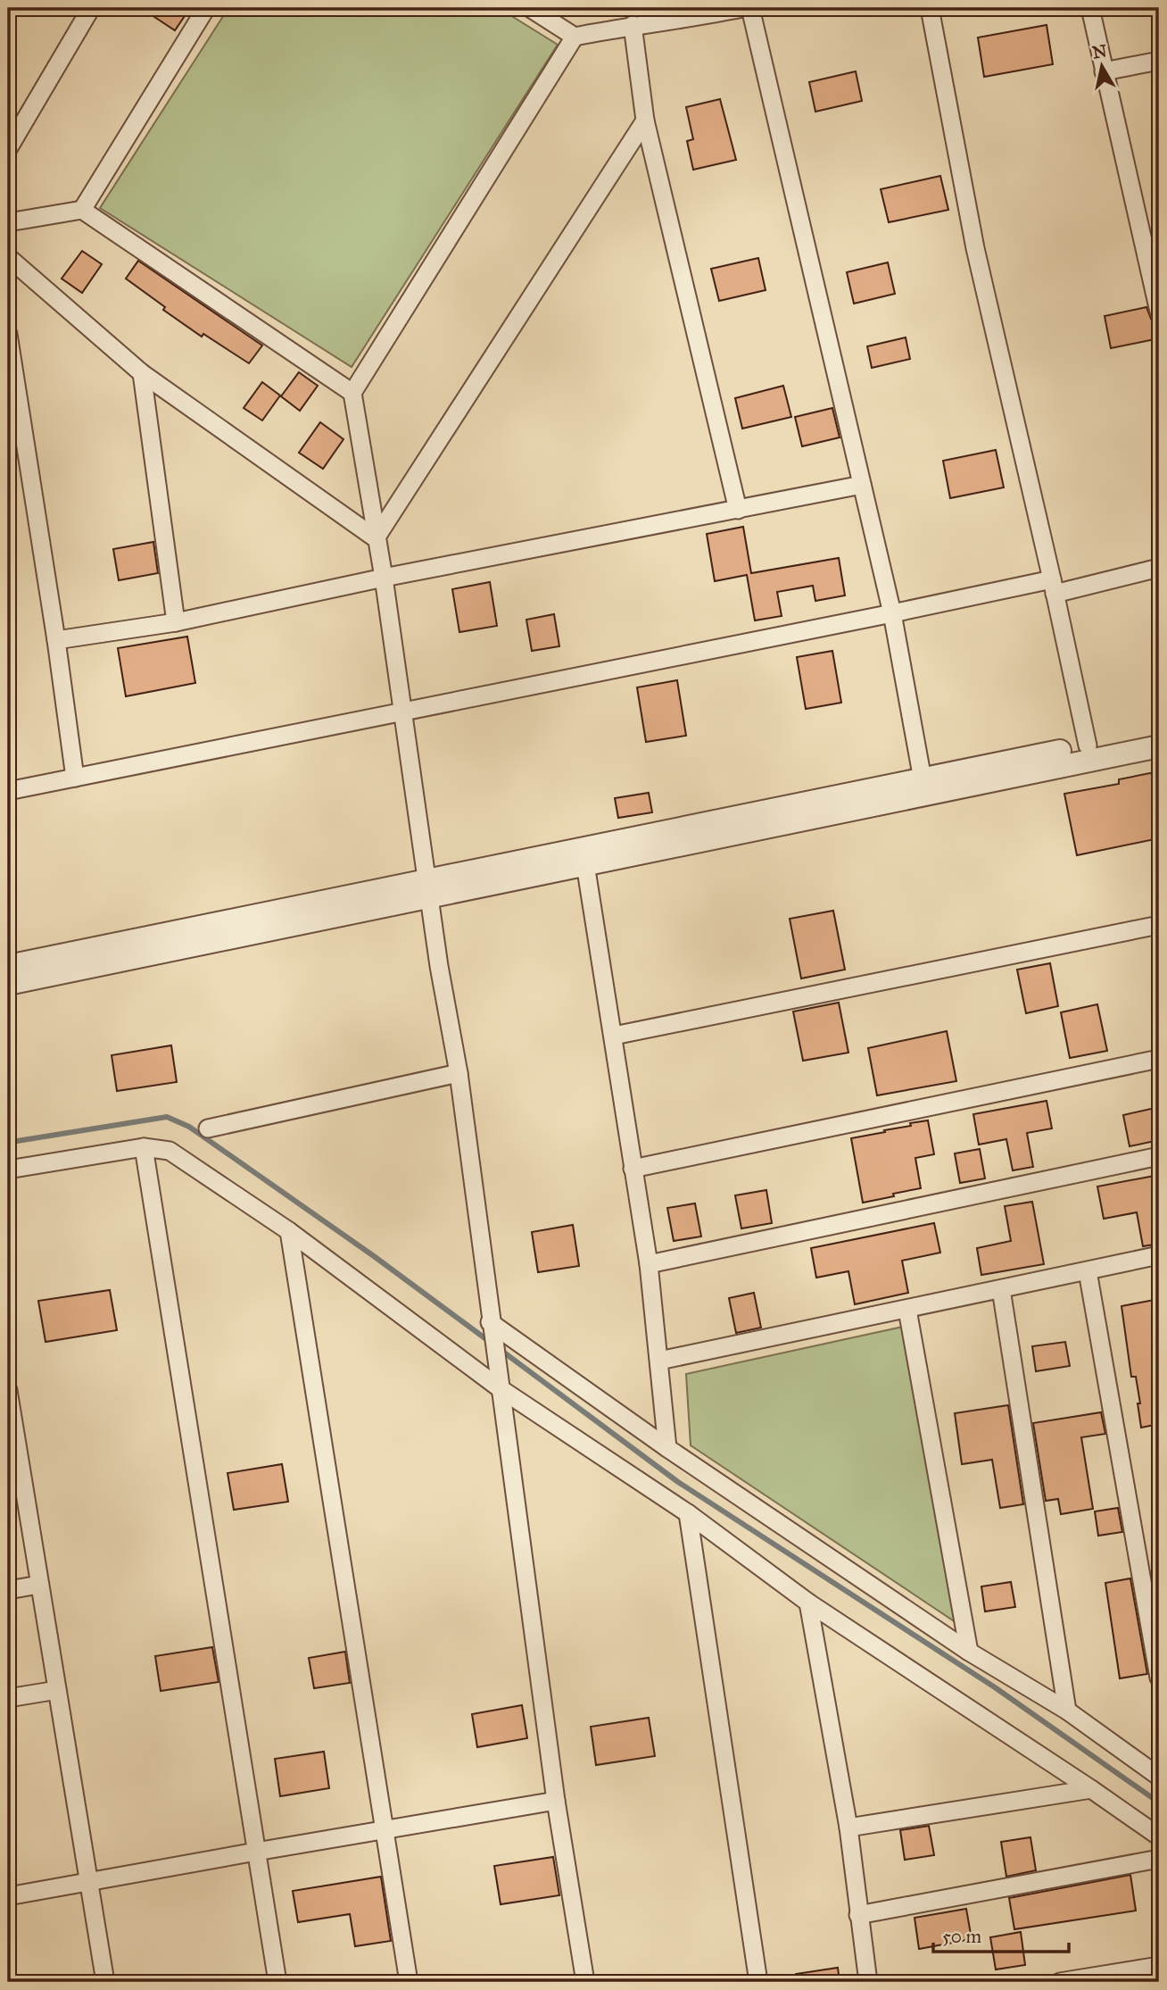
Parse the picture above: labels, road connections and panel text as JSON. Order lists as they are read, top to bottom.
{
  "scale_bar": "50 m",
  "north": "top"
}
